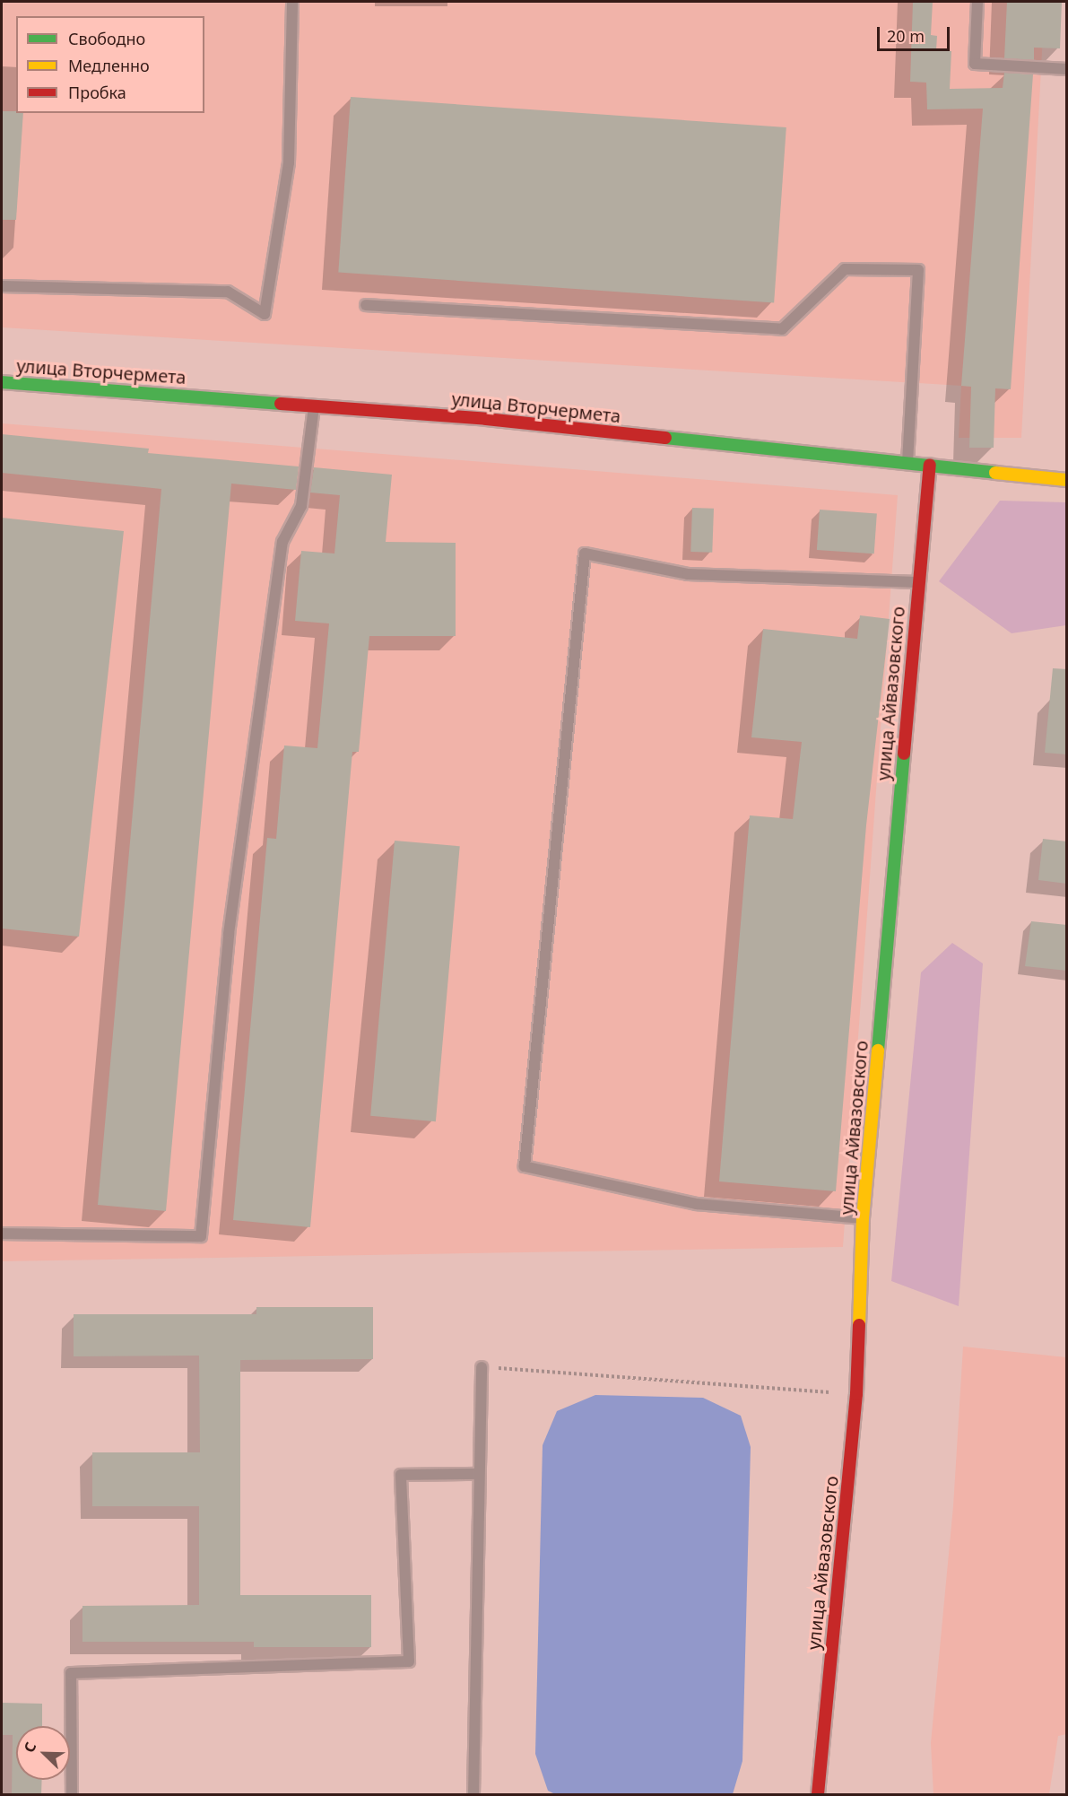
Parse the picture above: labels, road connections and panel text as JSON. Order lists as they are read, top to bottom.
{
  "streets": {
    "street": ["улица Вторчермета", "улица Айвазовского"]
  },
  "crossings": [
    ["улица Вторчермета", "улица Айвазовского"]
  ],
  "legend": ["Свободно", "Медленно", "Пробка"],
  "scale_bar": "20 m",
  "north": "top left"
}
